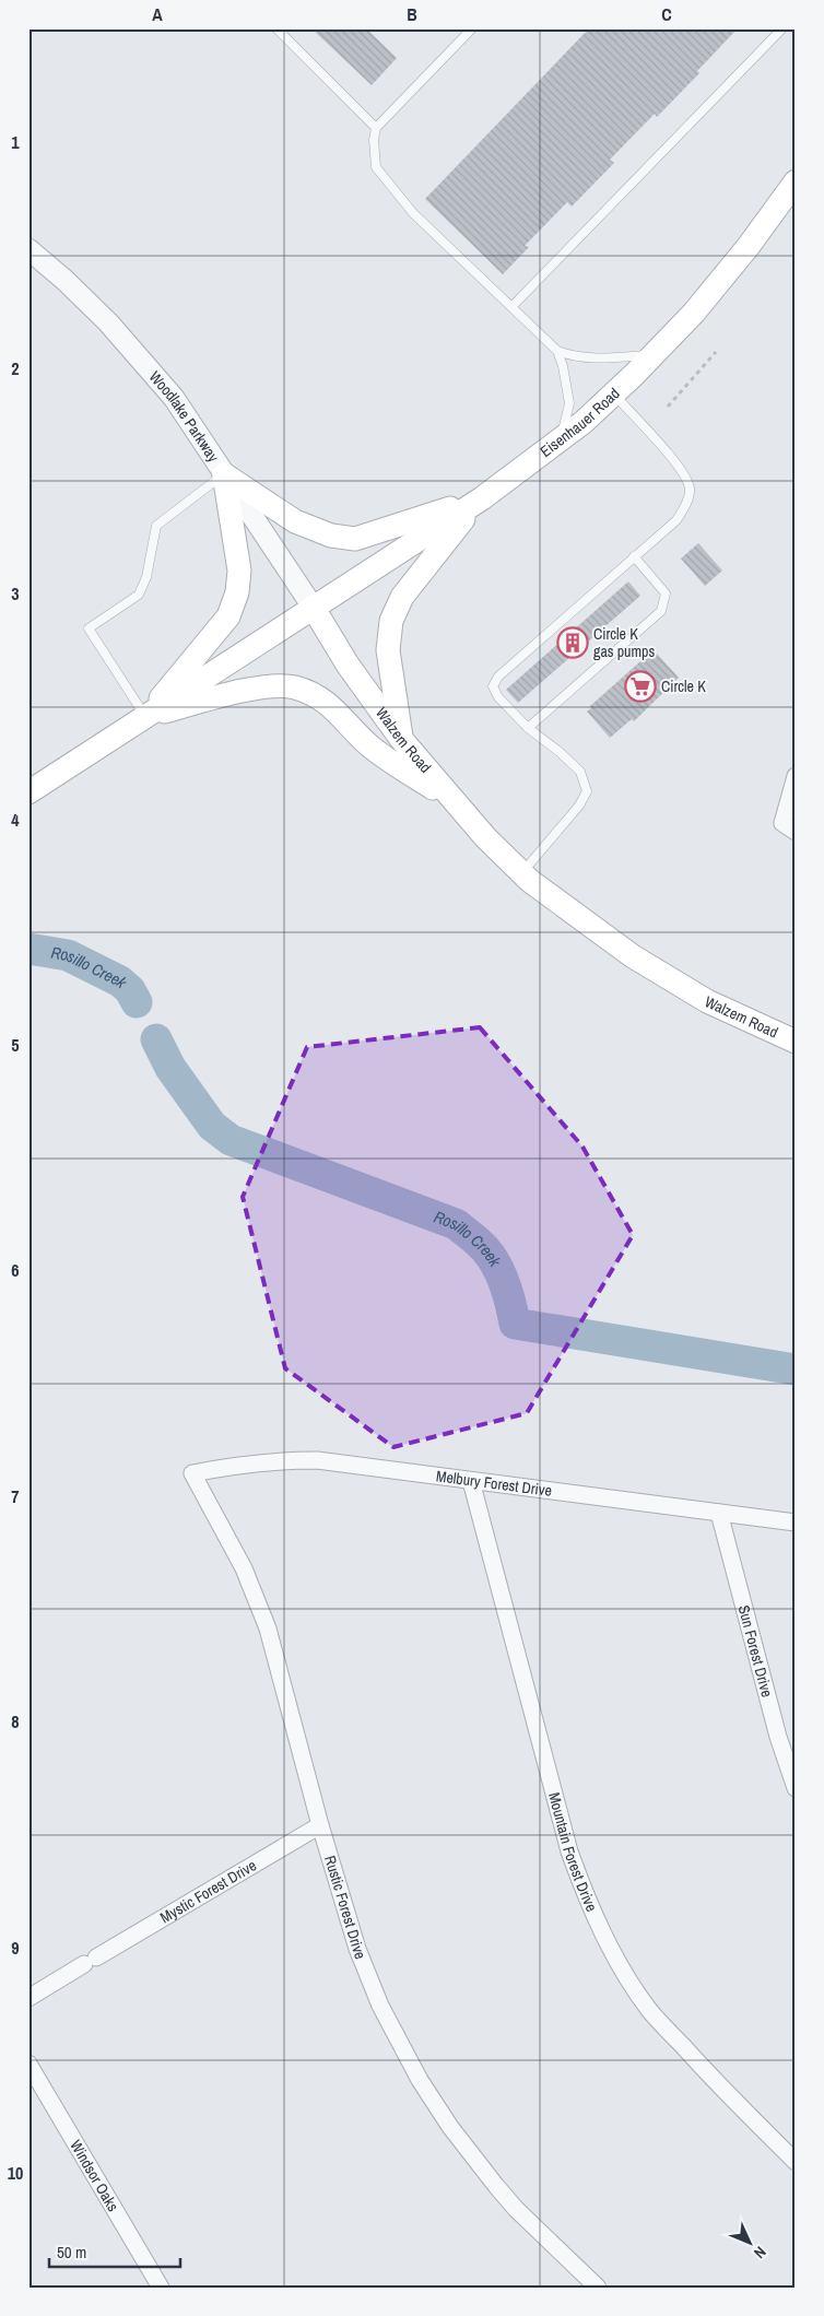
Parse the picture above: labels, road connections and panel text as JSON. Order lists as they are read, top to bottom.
{
  "streets": {
    "main road": ["Eisenhauer Road", "Walzem Road"],
    "street": [
      "Woodlake Parkway",
      "Melbury Forest Drive",
      "Sun Forest Drive",
      "Mountain Forest Drive",
      "Mystic Forest Drive",
      "Rustic Forest Drive",
      "Windsor Oaks"
    ]
  },
  "crossings": [
    ["Woodlake Parkway", "Eisenhauer Road"],
    ["Woodlake Parkway", "Walzem Road"],
    ["Eisenhauer Road", "Walzem Road"],
    ["Melbury Forest Drive", "Sun Forest Drive"],
    ["Melbury Forest Drive", "Mountain Forest Drive"],
    ["Melbury Forest Drive", "Rustic Forest Drive"],
    ["Mystic Forest Drive", "Rustic Forest Drive"]
  ],
  "water": ["Rosillo Creek"],
  "places": {
    "building": ["Circle K gas pumps"],
    "supermarket": ["Circle K"]
  },
  "scale_bar": "50 m",
  "north": "bottom right",
  "grid": {
    "columns": ["A", "B", "C"],
    "rows": [
      "1",
      "2",
      "3",
      "4",
      "5",
      "6",
      "7",
      "8",
      "9",
      "10"
    ]
  }
}
